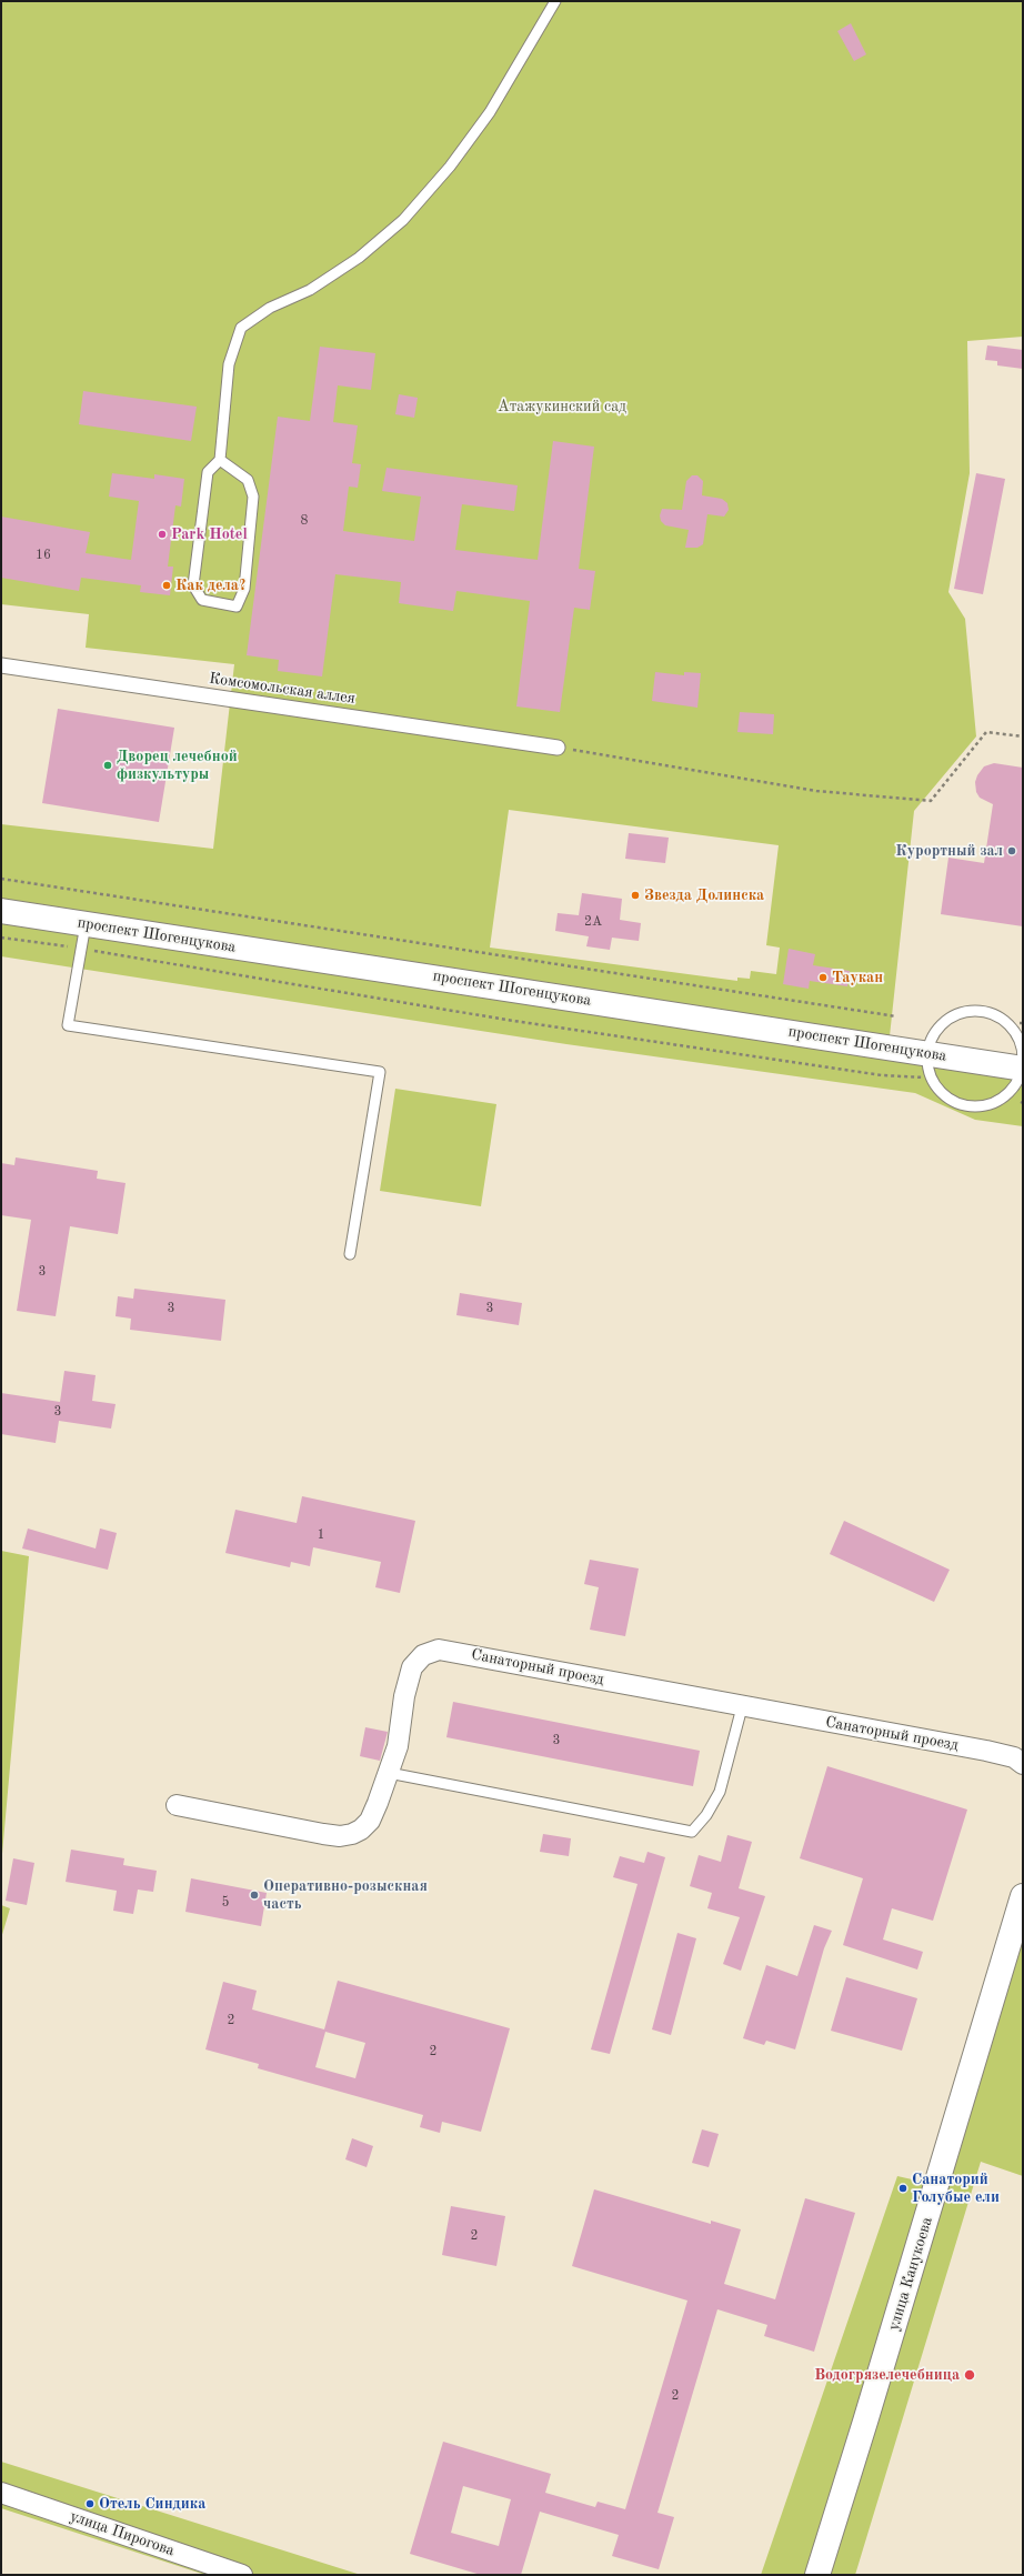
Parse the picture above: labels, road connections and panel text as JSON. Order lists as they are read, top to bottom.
{
  "streets": {
    "street": [
      "Комсомольская аллея",
      "проспект Шогенцукова",
      "Санаторный проезд",
      "улица Канукоева",
      "улица Пирогова"
    ]
  },
  "parks": ["Атажукинский сад"],
  "places": [
    "Park Hotel",
    "Как дела?",
    "Дворец лечебной физкультуры",
    "Курортный зал",
    "Звезда Долинска",
    "Таукан",
    "Оперативно-розыскная часть",
    "Санаторий Голубые ели",
    "Водогрязелечебница",
    "Отель Синдика"
  ],
  "house_numbers": [
    "8",
    "16",
    "2А",
    "3",
    "3",
    "3",
    "3",
    "1",
    "3",
    "5",
    "2",
    "2",
    "2",
    "2"
  ]
}
